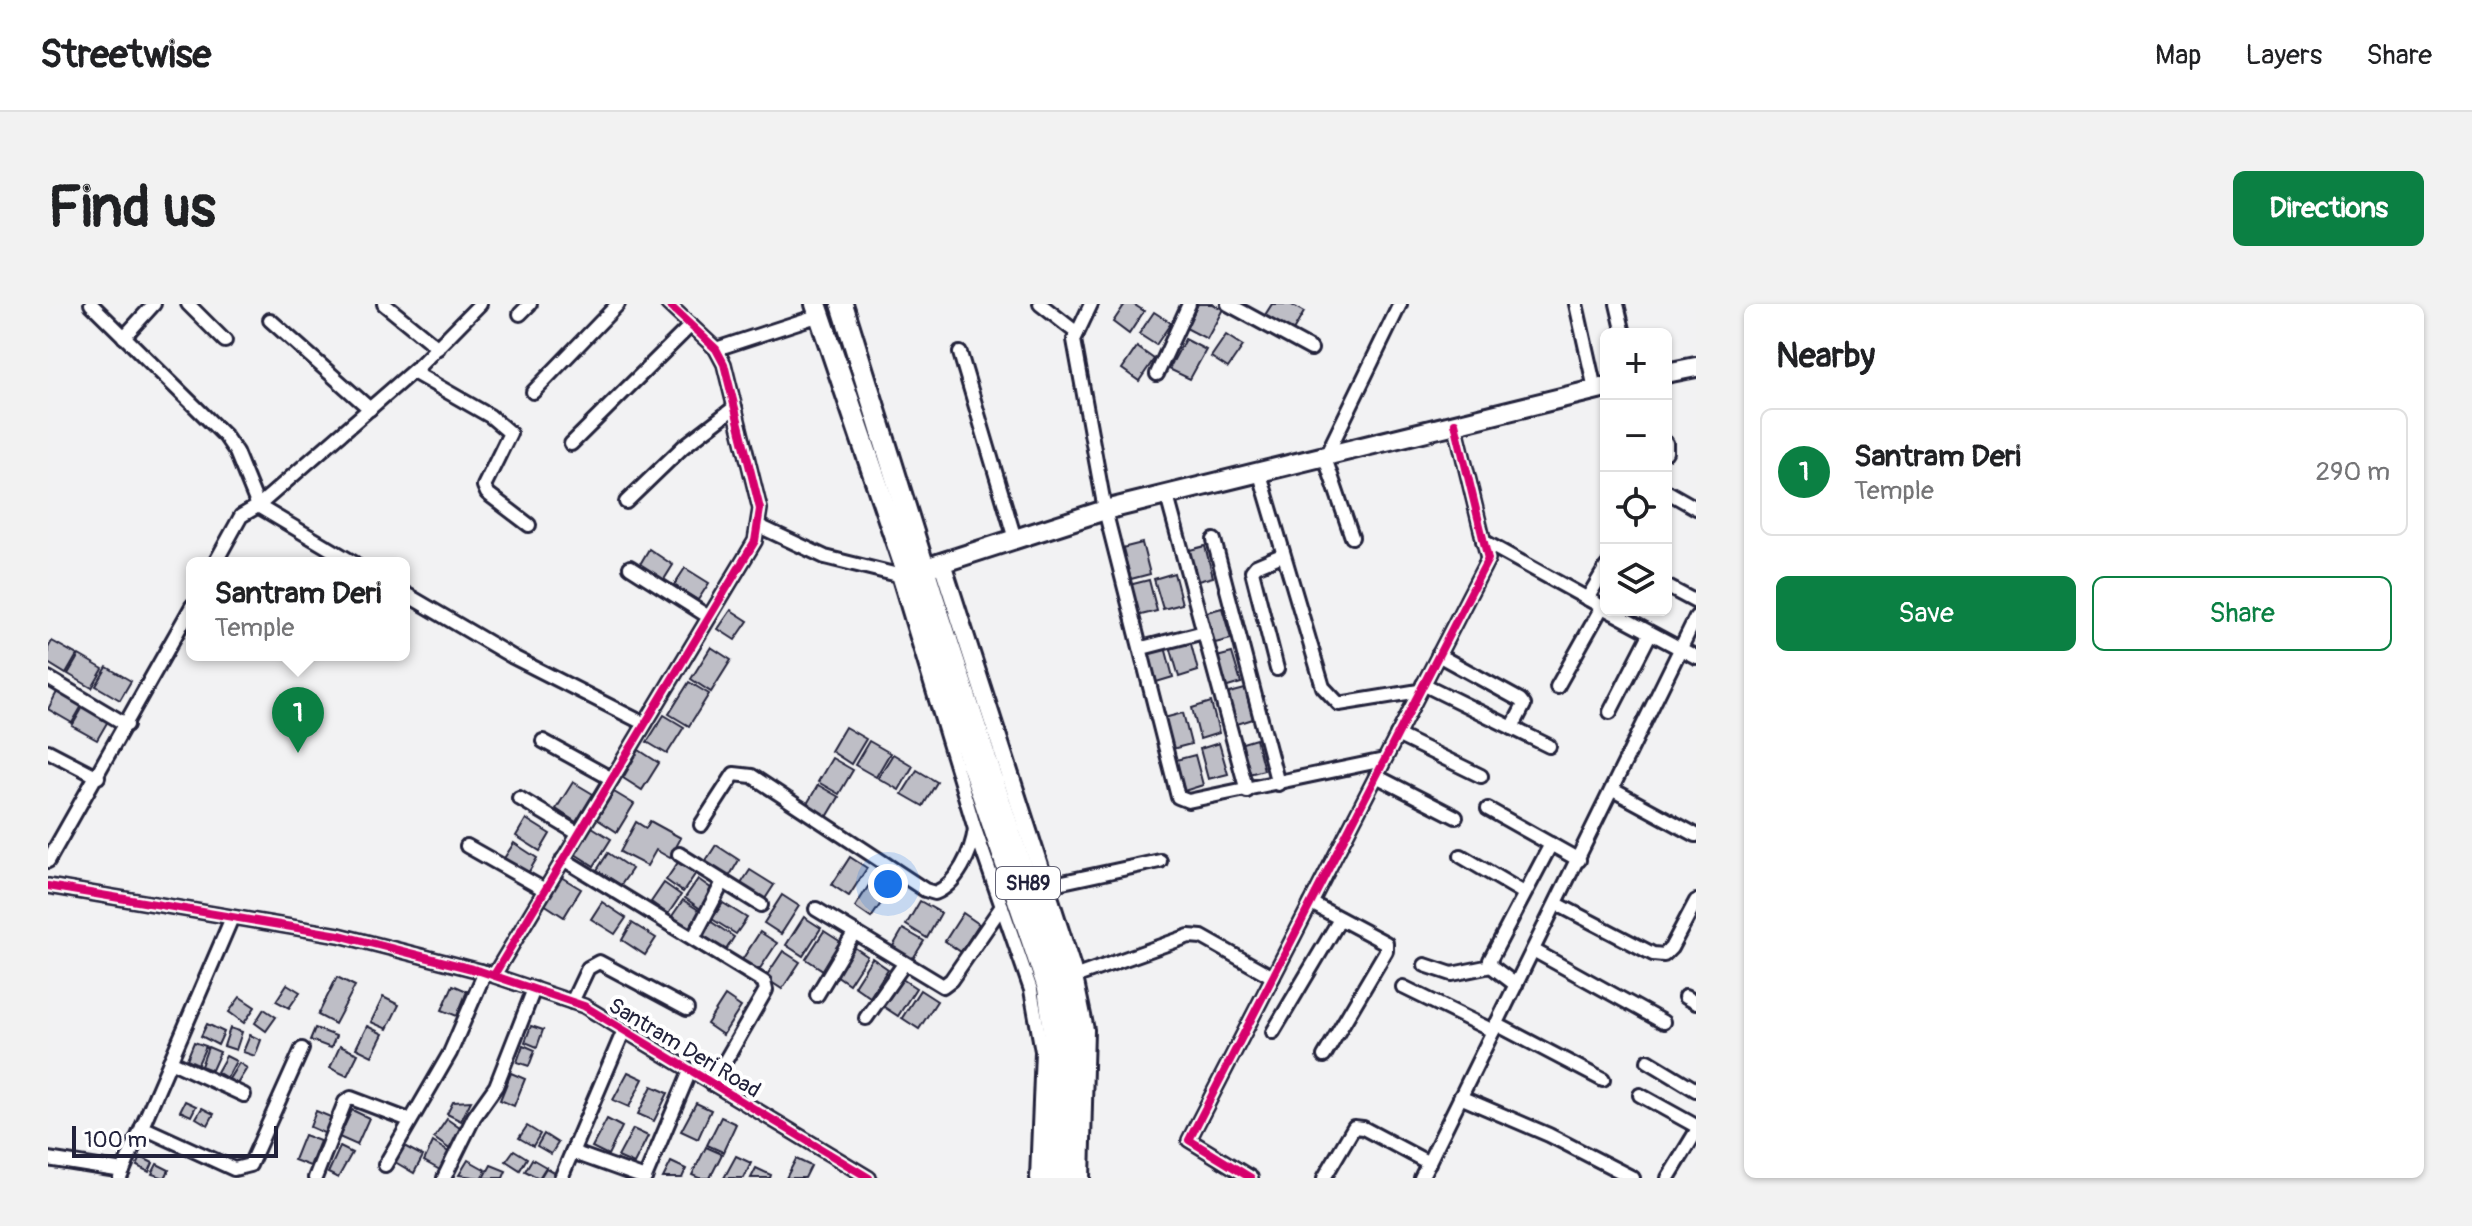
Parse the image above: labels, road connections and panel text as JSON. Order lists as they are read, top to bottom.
{
  "streets": {
    "main road": ["SH89"],
    "street": ["Santram Deri Road"]
  },
  "scale_bar": "100 m",
  "page": {
    "header": "Streetwise",
    "nav": ["Map", "Layers", "Share"],
    "buttons": [
      "Directions",
      ["Save", "Share"]
    ],
    "title": "Find us",
    "heading": "Nearby",
    "map_buttons": ["+", "−"],
    "list": [
      {
        "mark": "1",
        "name": "Santram Deri",
        "note": "Temple",
        "value": "290 m"
      }
    ],
    "popup": ["Santram Deri", "Temple"],
    "pins": "1",
    "scale": "100 m"
  }
}
